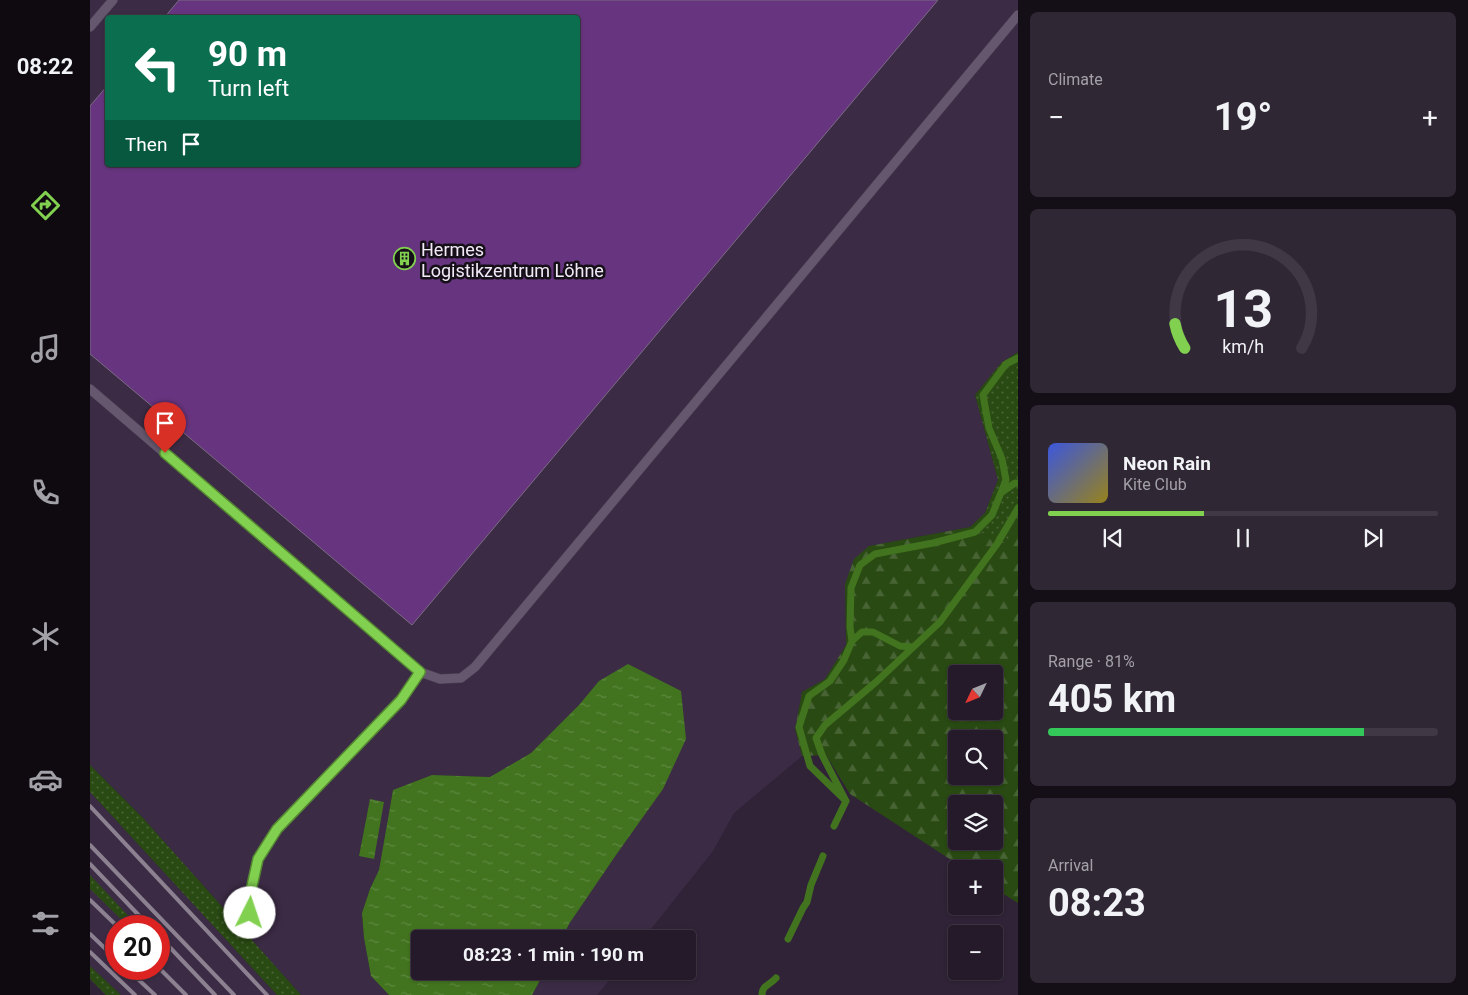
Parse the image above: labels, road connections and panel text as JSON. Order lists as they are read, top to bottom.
{
  "places": {
    "building": ["Hermes Logistikzentrum Löhne"]
  },
  "north": "bottom left",
  "page": {
    "tabs": "08:22",
    "tile": [
      "Climate",
      ["Range · 81%", "405 km"],
      ["Arrival", "08:23"]
    ],
    "turn": ["90 m", "Turn left"],
    "heat": ["−", "19°", "+"],
    "then": "Then",
    "song": ["Neon Rain", "Kite Club"],
    "map_buttons": ["+", "−"],
    "limit": "20",
    "trip": "08:23 · 1 min · 190 m",
    "gauge": ["13", "km/h"]
  }
}
